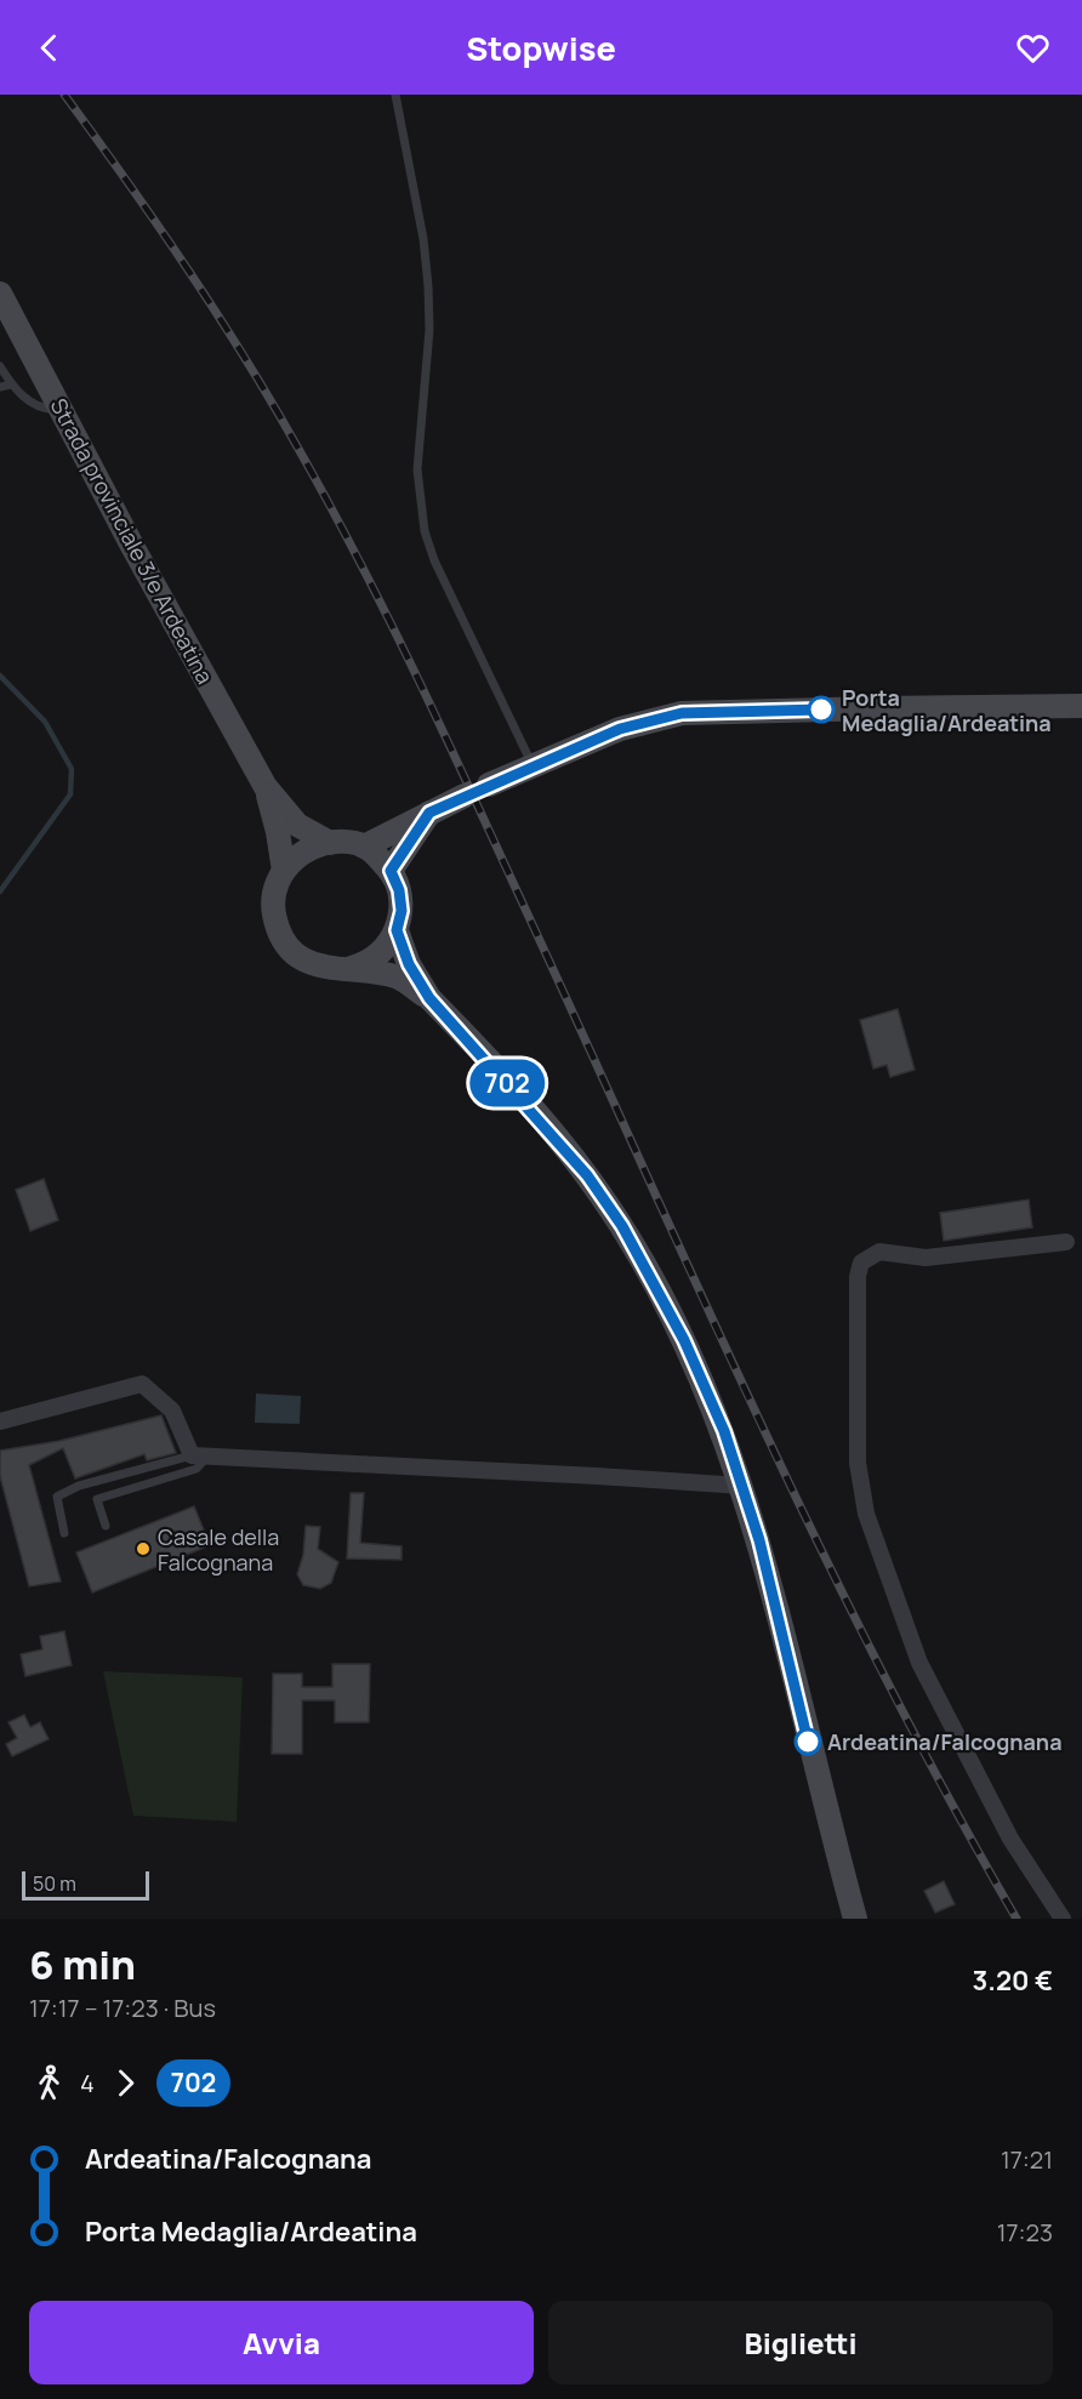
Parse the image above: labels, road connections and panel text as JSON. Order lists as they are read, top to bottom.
{
  "streets": {
    "main road": ["Strada provinciale 3/e Ardeatina"]
  },
  "places": ["Porta Medaglia/Ardeatina", "Casale della Falcognana", "Ardeatina/Falcognana"],
  "lines": ["bus line 702"],
  "scale_bar": "50 m",
  "page": {
    "header": "Stopwise",
    "on_map": "702",
    "scale": "50 m",
    "heading": ["6 min", "17:17 – 17:23 · Bus", "3.20 €"],
    "legs": ["4", "702"],
    "list": [
      {
        "name": "Ardeatina/Falcognana",
        "value": "17:21"
      },
      {
        "name": "Porta Medaglia/Ardeatina",
        "value": "17:23"
      }
    ],
    "buttons": ["Avvia", "Biglietti"]
  }
}
